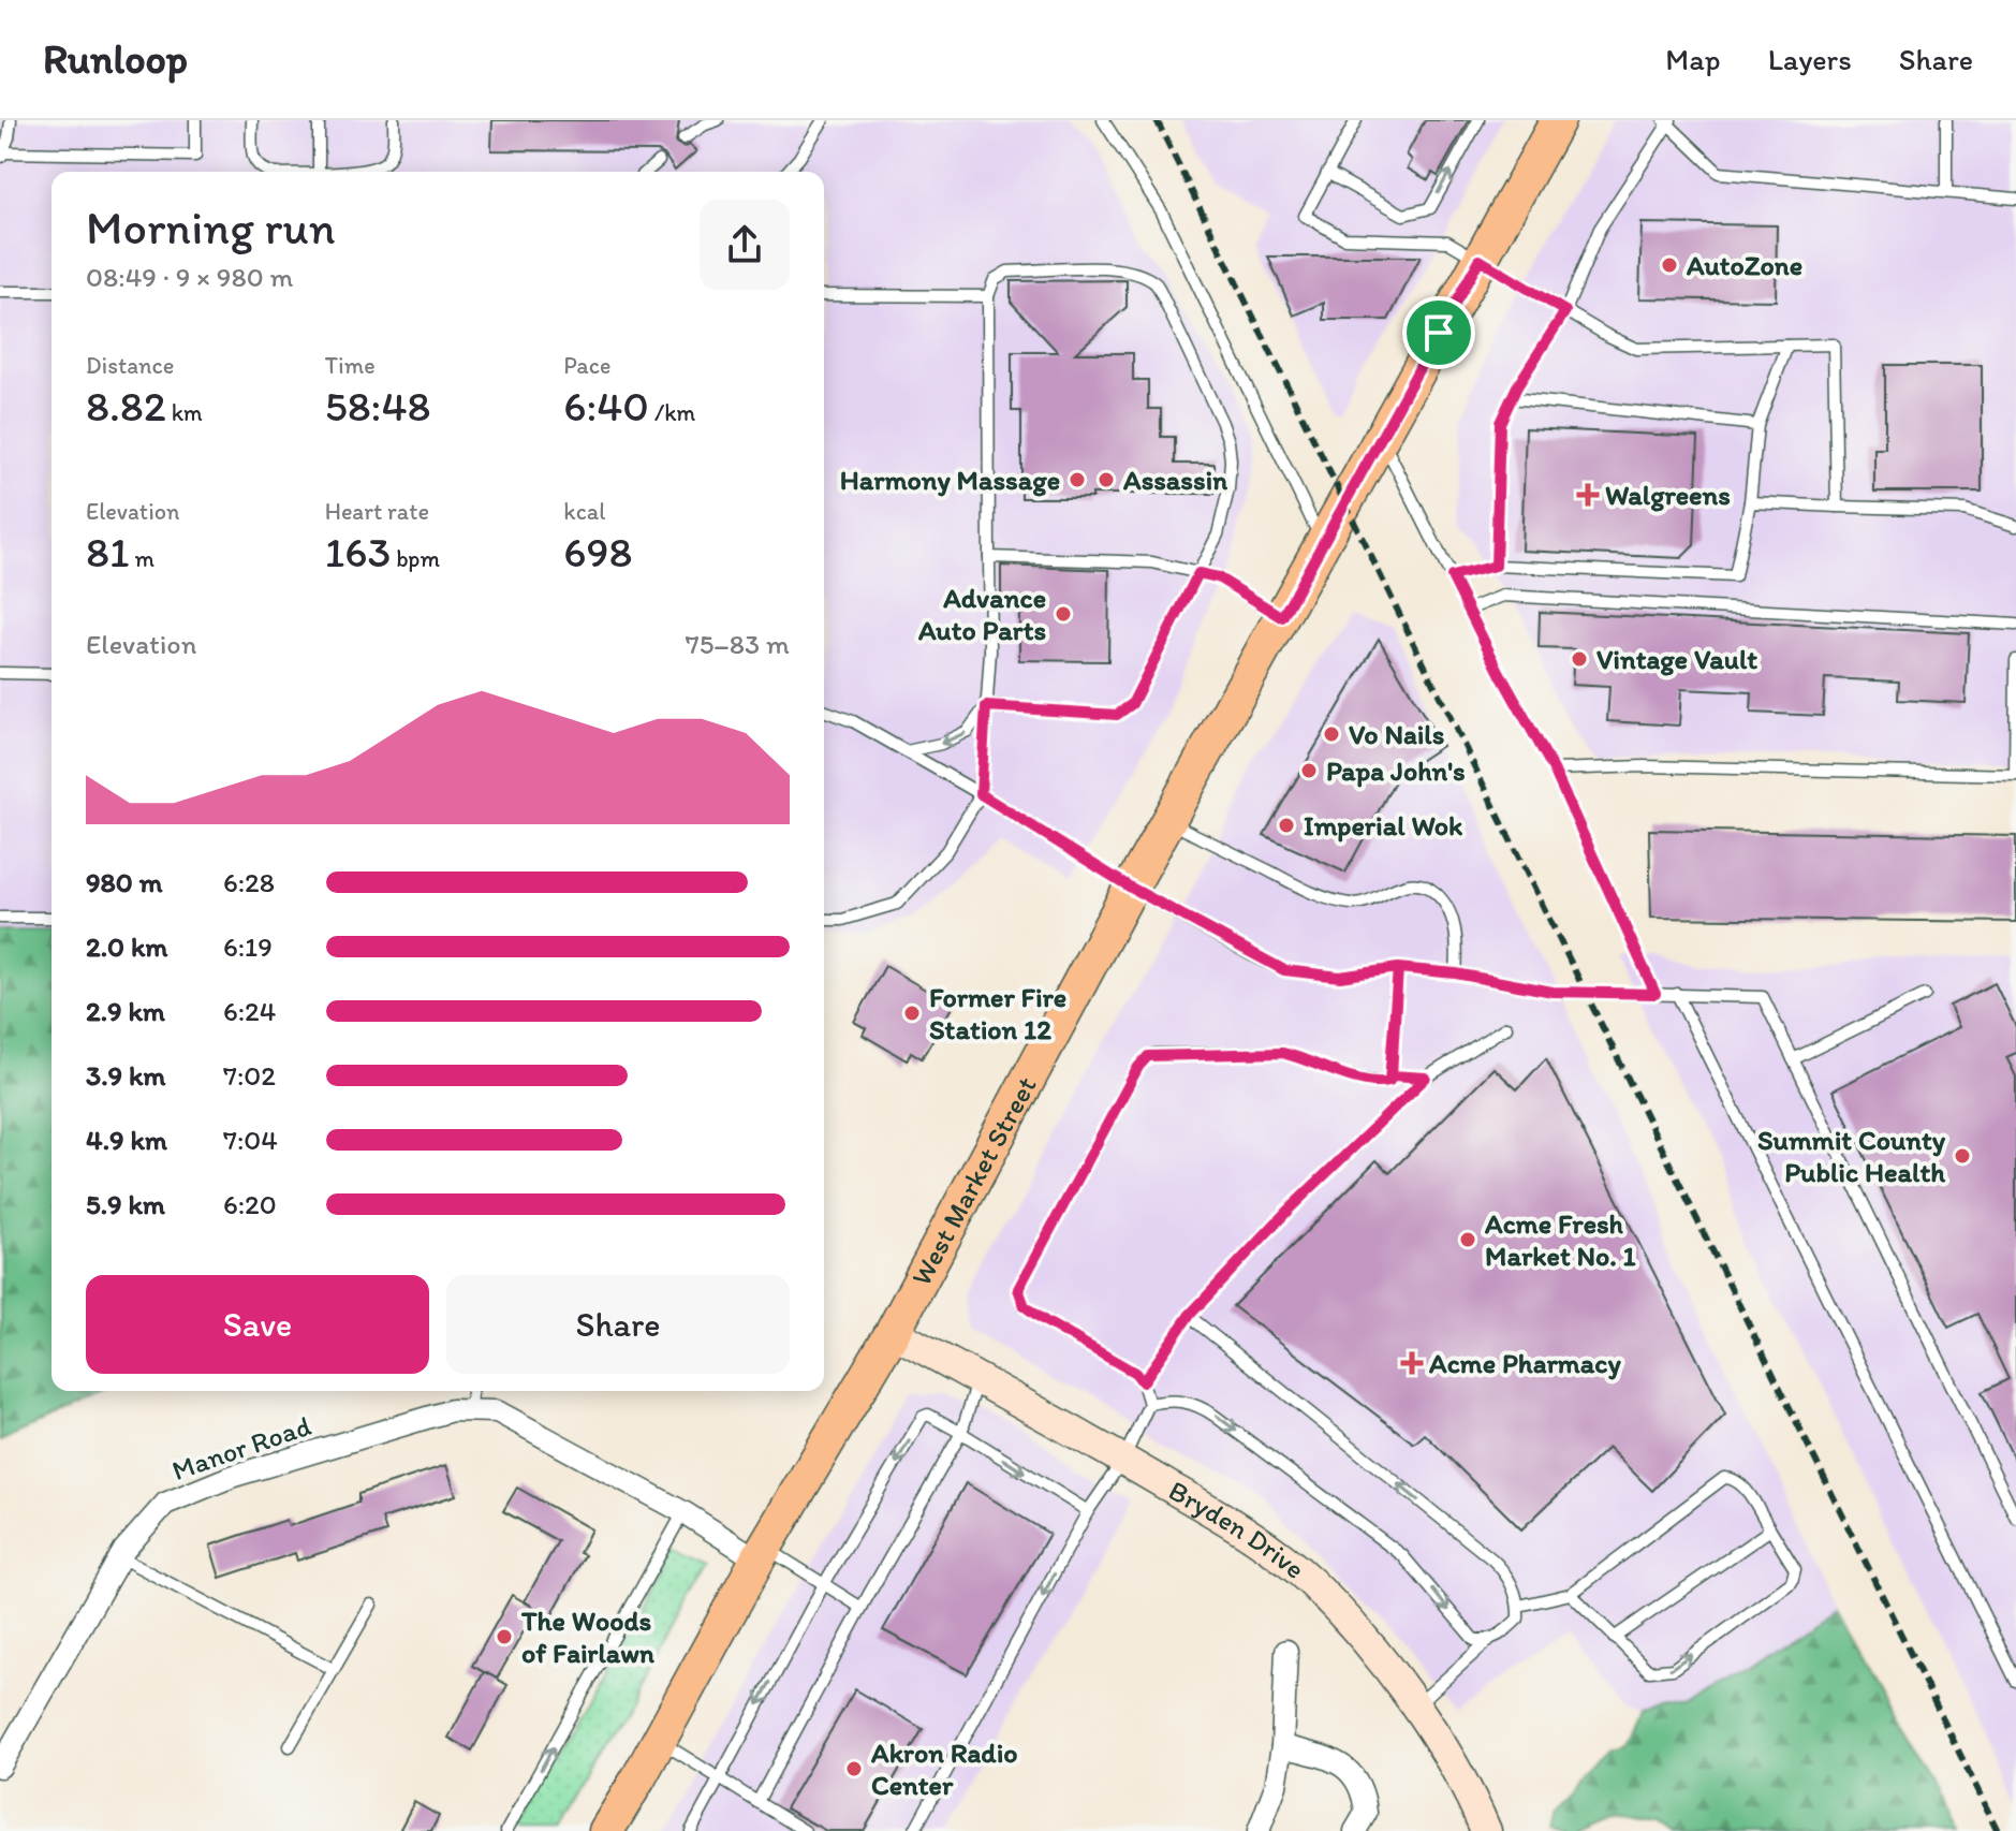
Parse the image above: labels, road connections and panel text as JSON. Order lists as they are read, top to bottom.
{
  "streets": {
    "main road": ["West Market Street"],
    "street": ["Manor Road", "Bryden Drive"]
  },
  "crossings": [
    ["West Market Street", "Manor Road"],
    ["West Market Street", "Bryden Drive"]
  ],
  "places": {
    "other": [
      "AutoZone",
      "Harmony Massage",
      "Assassin",
      "Advance Auto Parts",
      "Vintage Vault",
      "Vo Nails",
      "Papa John's",
      "Imperial Wok",
      "Former Fire Station 12",
      "Summit County Public Health",
      "Acme Fresh Market No. 1",
      "The Woods of Fairlawn",
      "Akron Radio Center"
    ],
    "health": ["Walgreens", "Acme Pharmacy"]
  },
  "page": {
    "header": "Runloop",
    "nav": ["Map", "Layers", "Share"],
    "heading": ["Morning run", "08:49 · 9 × 980 m"],
    "stats": [
      ["Distance", "8.82 km"],
      ["Time", "58:48"],
      ["Pace", "6:40 /km"],
      ["Elevation", "81 m"],
      ["Heart rate", "163 bpm"],
      ["kcal", "698"]
    ],
    "chart": ["Elevation", "75–83 m"],
    "list": [
      {
        "name": "980 m",
        "note": "6:28"
      },
      {
        "name": "2.0 km",
        "note": "6:19"
      },
      {
        "name": "2.9 km",
        "note": "6:24"
      },
      {
        "name": "3.9 km",
        "note": "7:02"
      },
      {
        "name": "4.9 km",
        "note": "7:04"
      },
      {
        "name": "5.9 km",
        "note": "6:20"
      }
    ],
    "buttons": ["Save", "Share"]
  }
}
